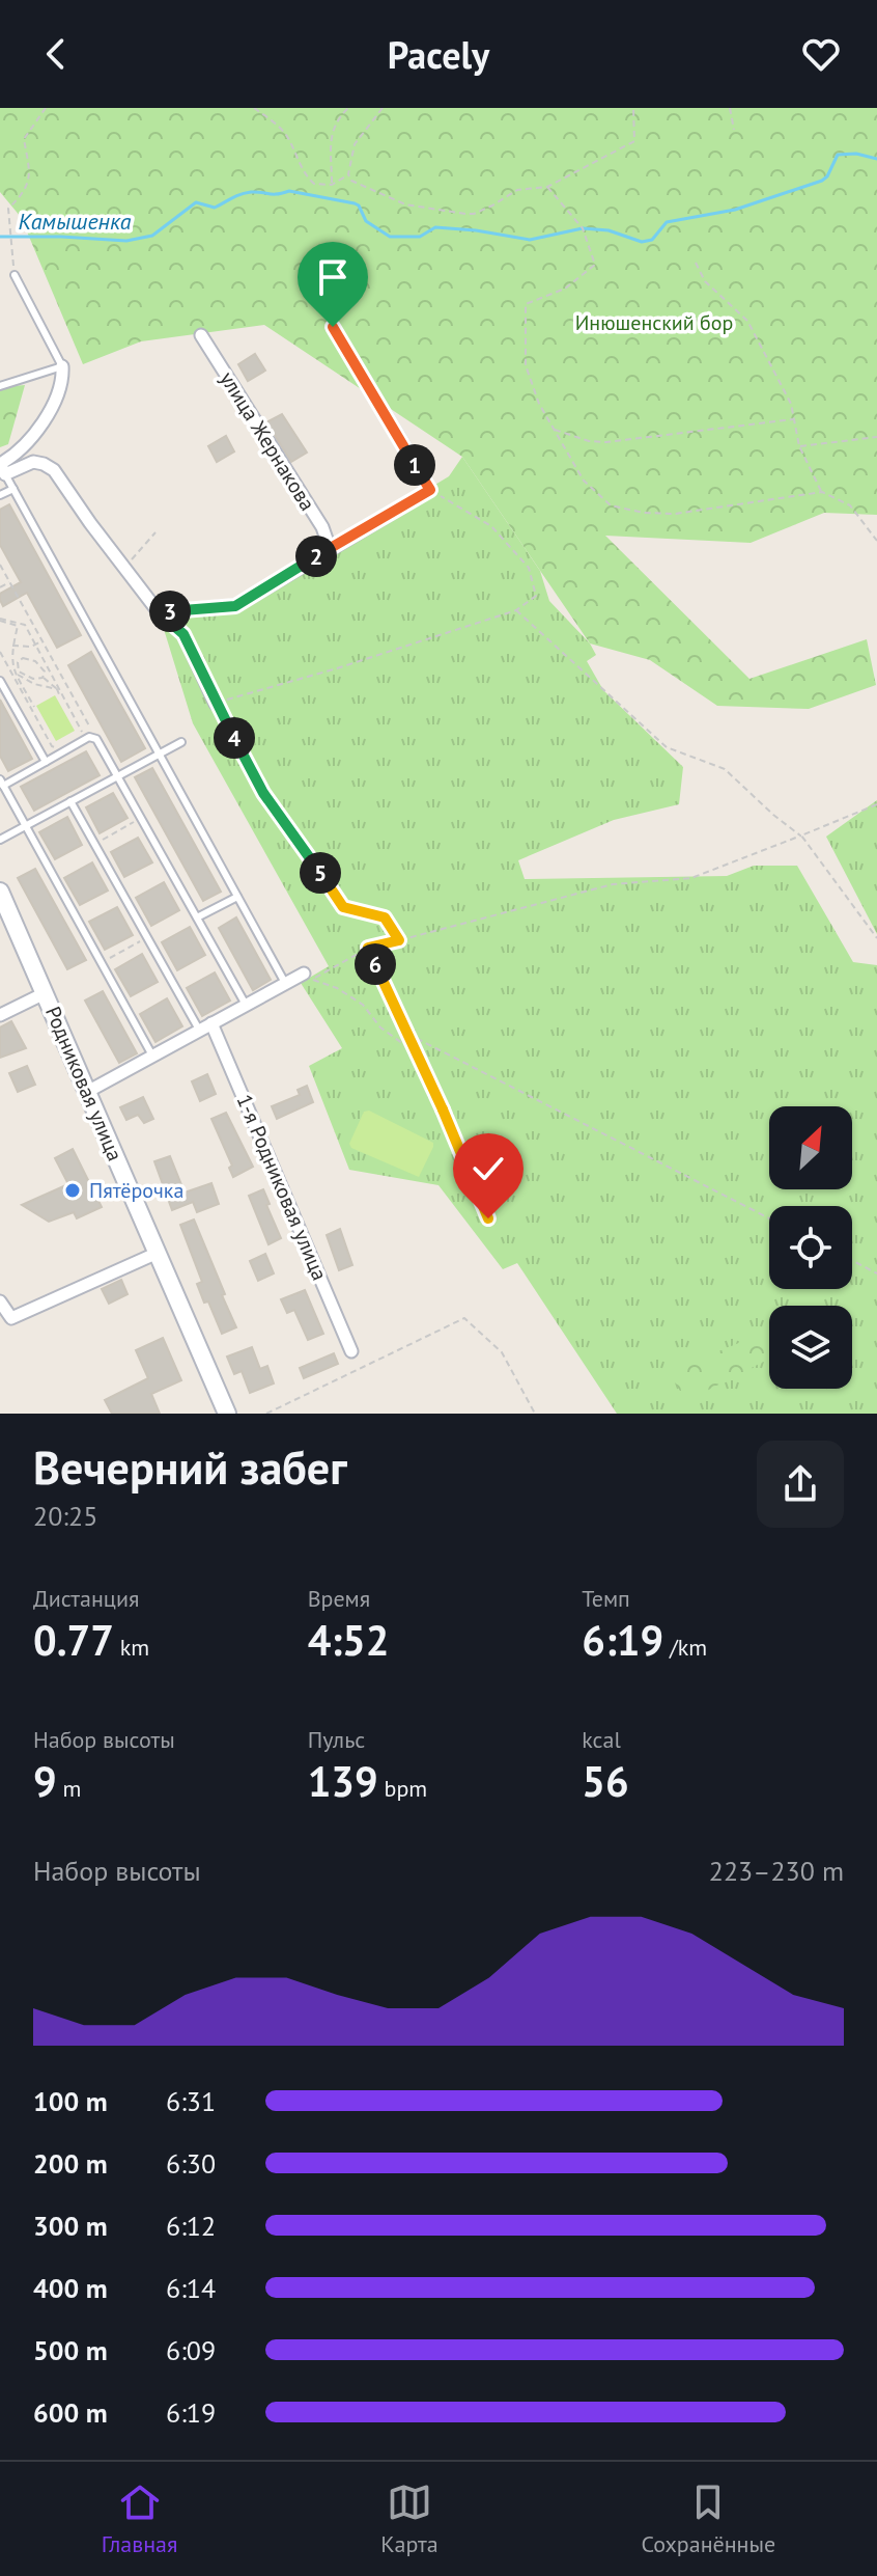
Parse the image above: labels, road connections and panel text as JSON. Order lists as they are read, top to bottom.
{
  "streets": {
    "street": ["улица Жернакова", "Родниковая улица", "1-я Родниковая улица"]
  },
  "water": ["Камышенка"],
  "parks": ["Инюшенский бор"],
  "places": ["Пятёрочка"],
  "north": "top right",
  "page": {
    "header": "Pacely",
    "pins": [
      "1",
      "2",
      "3",
      "4",
      "5",
      "6"
    ],
    "heading": ["Вечерний забег", "20:25"],
    "stats": [
      ["Дистанция", "0.77 km"],
      ["Время", "4:52"],
      ["Темп", "6:19 /km"],
      ["Набор высоты", "9 m"],
      ["Пульс", "139 bpm"],
      ["kcal", "56"]
    ],
    "chart": ["Набор высоты", "223–230 m"],
    "list": [
      {
        "name": "100 m",
        "note": "6:31"
      },
      {
        "name": "200 m",
        "note": "6:30"
      },
      {
        "name": "300 m",
        "note": "6:12"
      },
      {
        "name": "400 m",
        "note": "6:14"
      },
      {
        "name": "500 m",
        "note": "6:09"
      },
      {
        "name": "600 m",
        "note": "6:19"
      }
    ],
    "tabs": ["Главная", "Карта", "Сохранённые"]
  }
}
